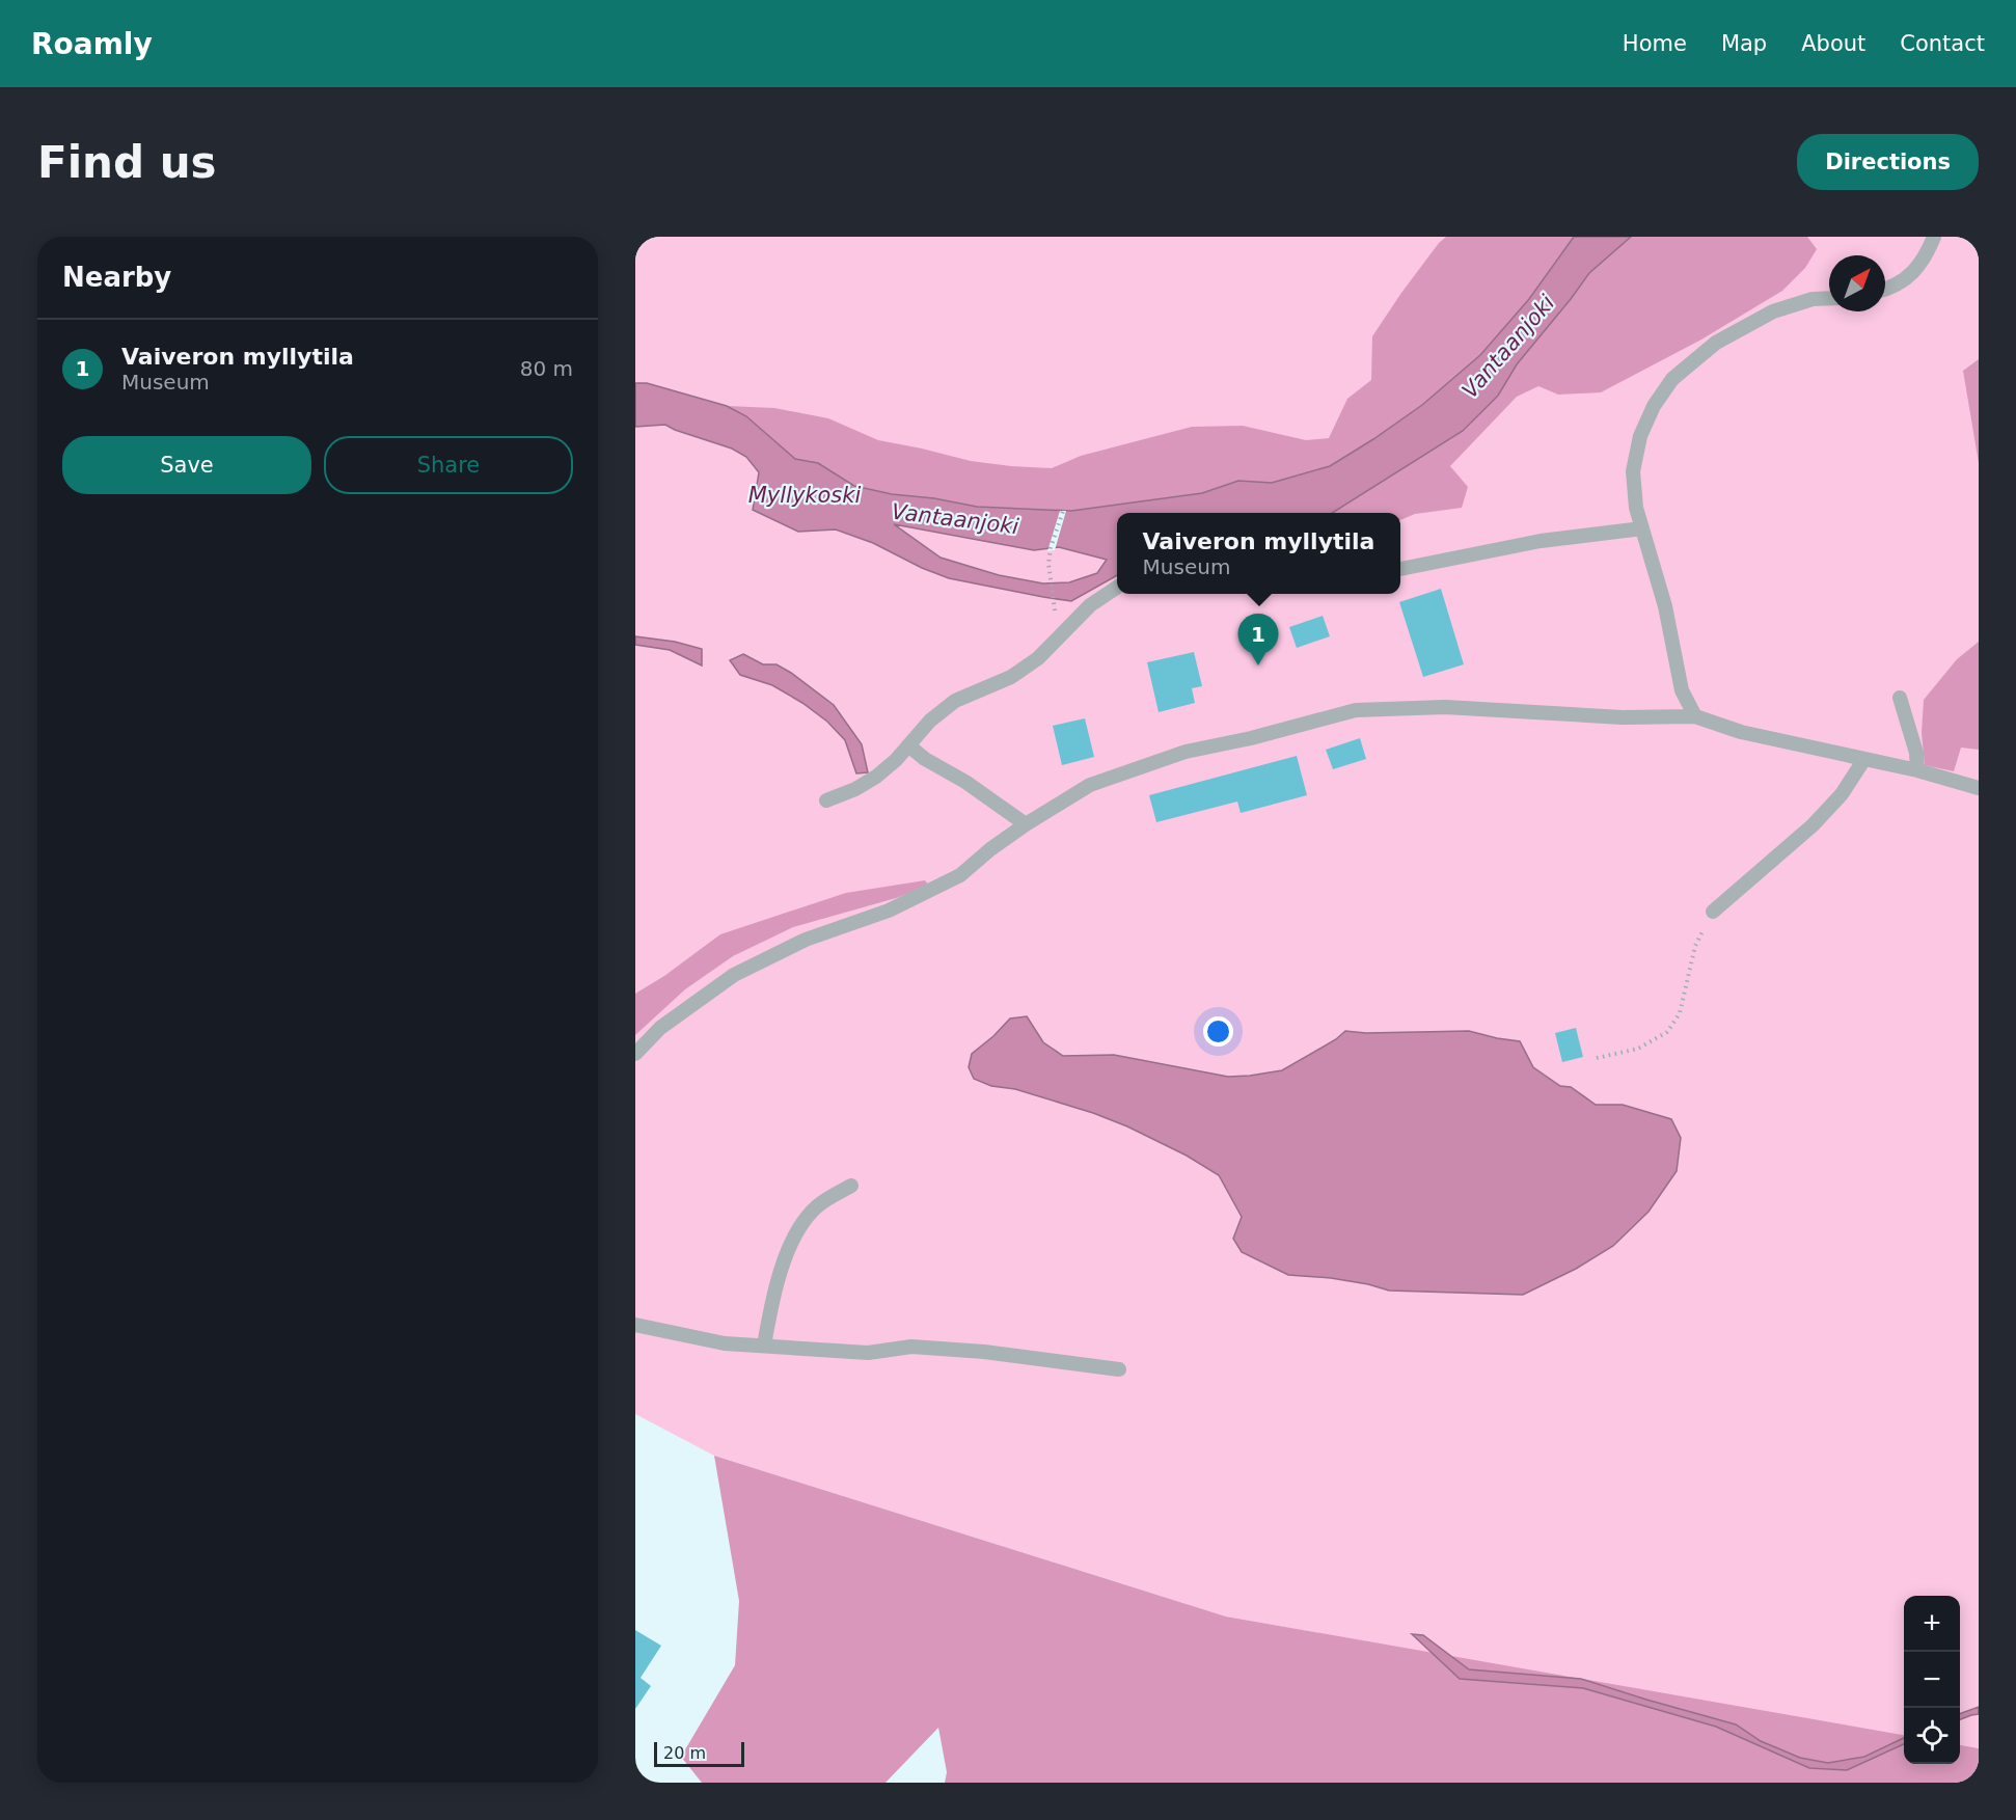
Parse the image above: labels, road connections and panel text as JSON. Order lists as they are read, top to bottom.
{
  "water": ["Vantaanjoki", "Myllykoski"],
  "scale_bar": "20 m",
  "north": "top right",
  "page": {
    "header": "Roamly",
    "nav": [
      "Home",
      "Map",
      "About",
      "Contact"
    ],
    "buttons": [
      "Directions",
      ["Save", "Share"]
    ],
    "title": "Find us",
    "heading": "Nearby",
    "list": [
      {
        "mark": "1",
        "name": "Vaiveron myllytila",
        "note": "Museum",
        "value": "80 m"
      }
    ],
    "popup": ["Vaiveron myllytila", "Museum"],
    "pins": "1",
    "map_buttons": ["+", "−"],
    "scale": "20 m"
  }
}
